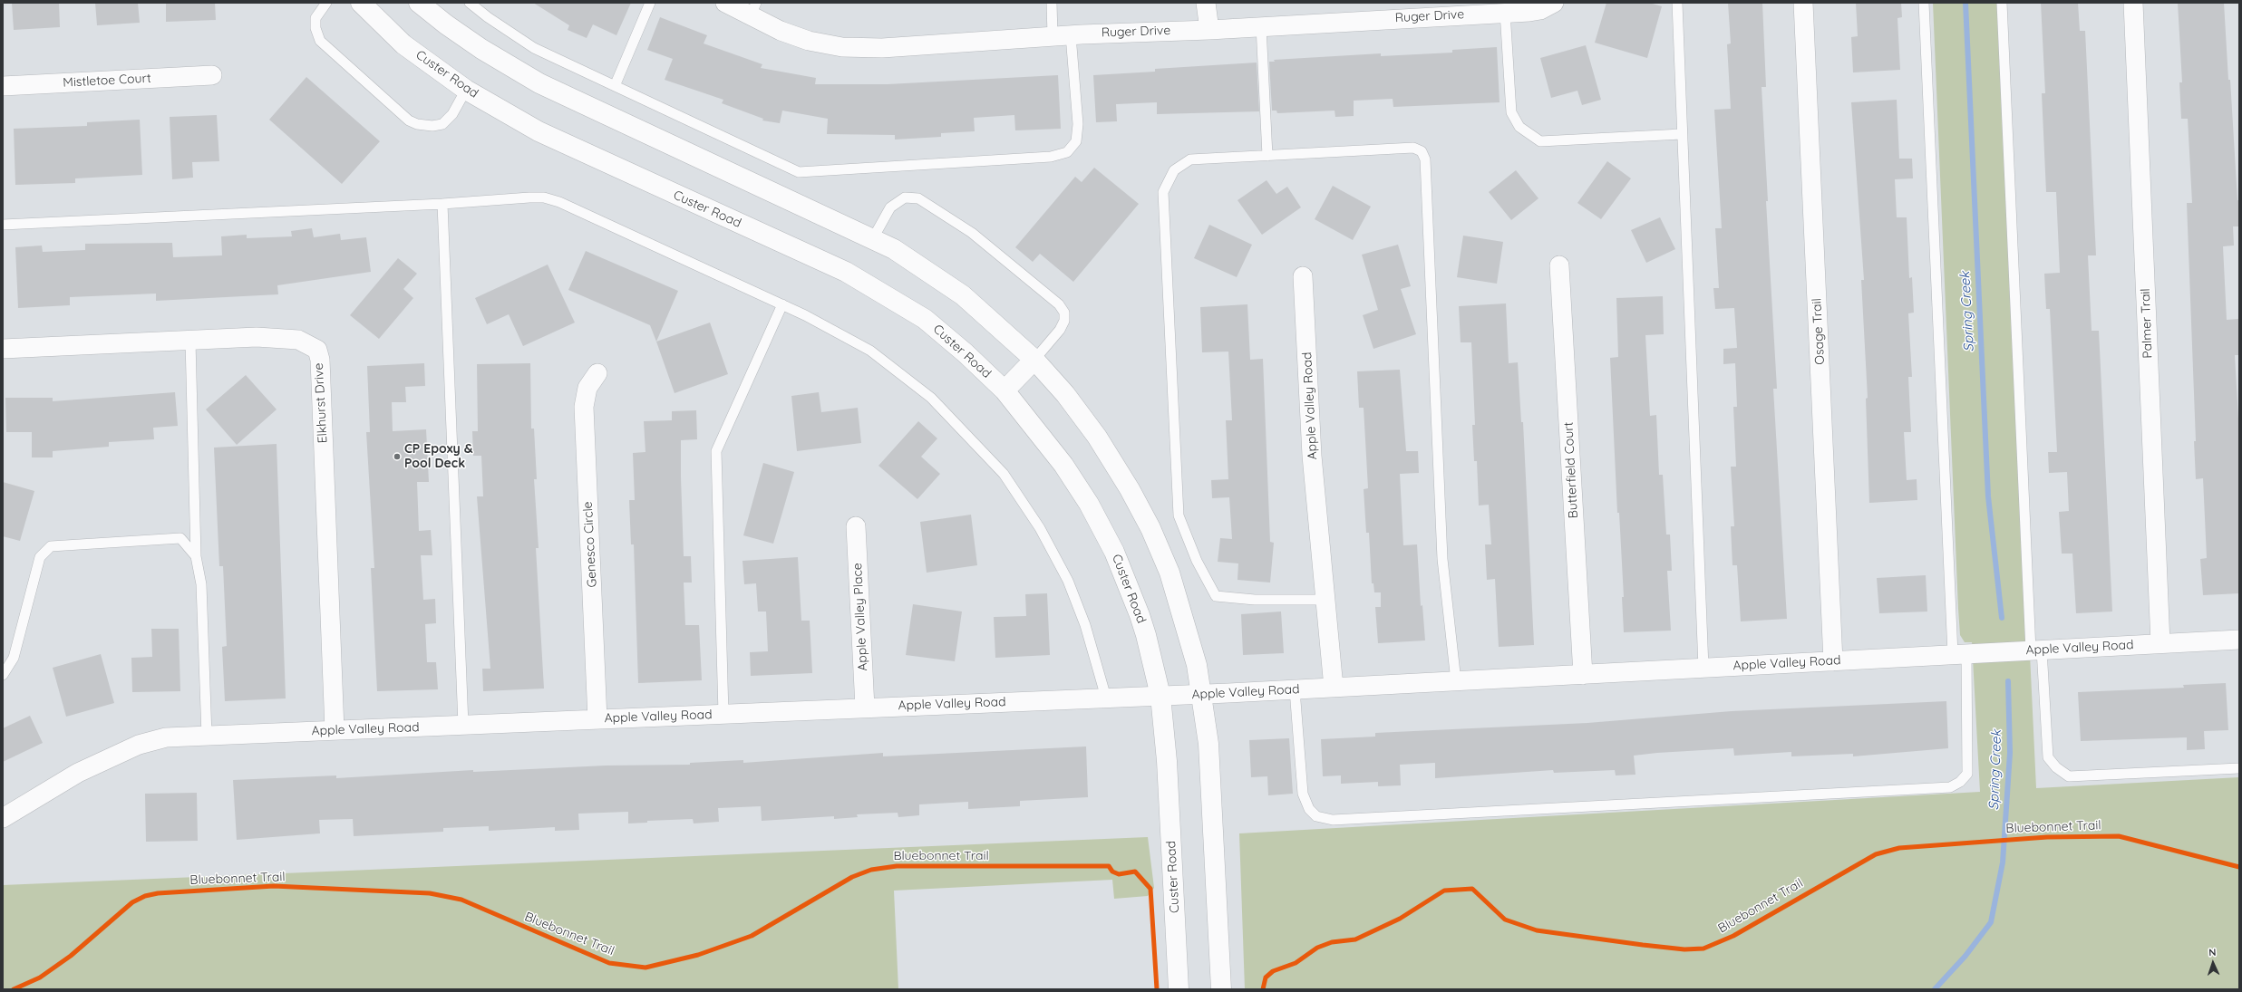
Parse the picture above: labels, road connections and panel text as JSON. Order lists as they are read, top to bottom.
{
  "streets": {
    "main road": ["Custer Road"],
    "street": [
      "Ruger Drive",
      "Mistletoe Court",
      "Palmer Trail",
      "Osage Trail",
      "Elkhurst Drive",
      "Apple Valley Road",
      "Butterfield Court",
      "Genesco Circle",
      "Apple Valley Place"
    ],
    "cycle path": ["Bluebonnet Trail"]
  },
  "crossings": [
    ["Custer Road", "Apple Valley Road"],
    ["Palmer Trail", "Apple Valley Road"],
    ["Osage Trail", "Apple Valley Road"],
    ["Elkhurst Drive", "Apple Valley Road"],
    ["Apple Valley Road", "Butterfield Court"],
    ["Apple Valley Road", "Genesco Circle"],
    ["Apple Valley Road", "Apple Valley Place"]
  ],
  "water": ["Spring Creek"],
  "places": ["CP Epoxy & Pool Deck"],
  "north": "top"
}
